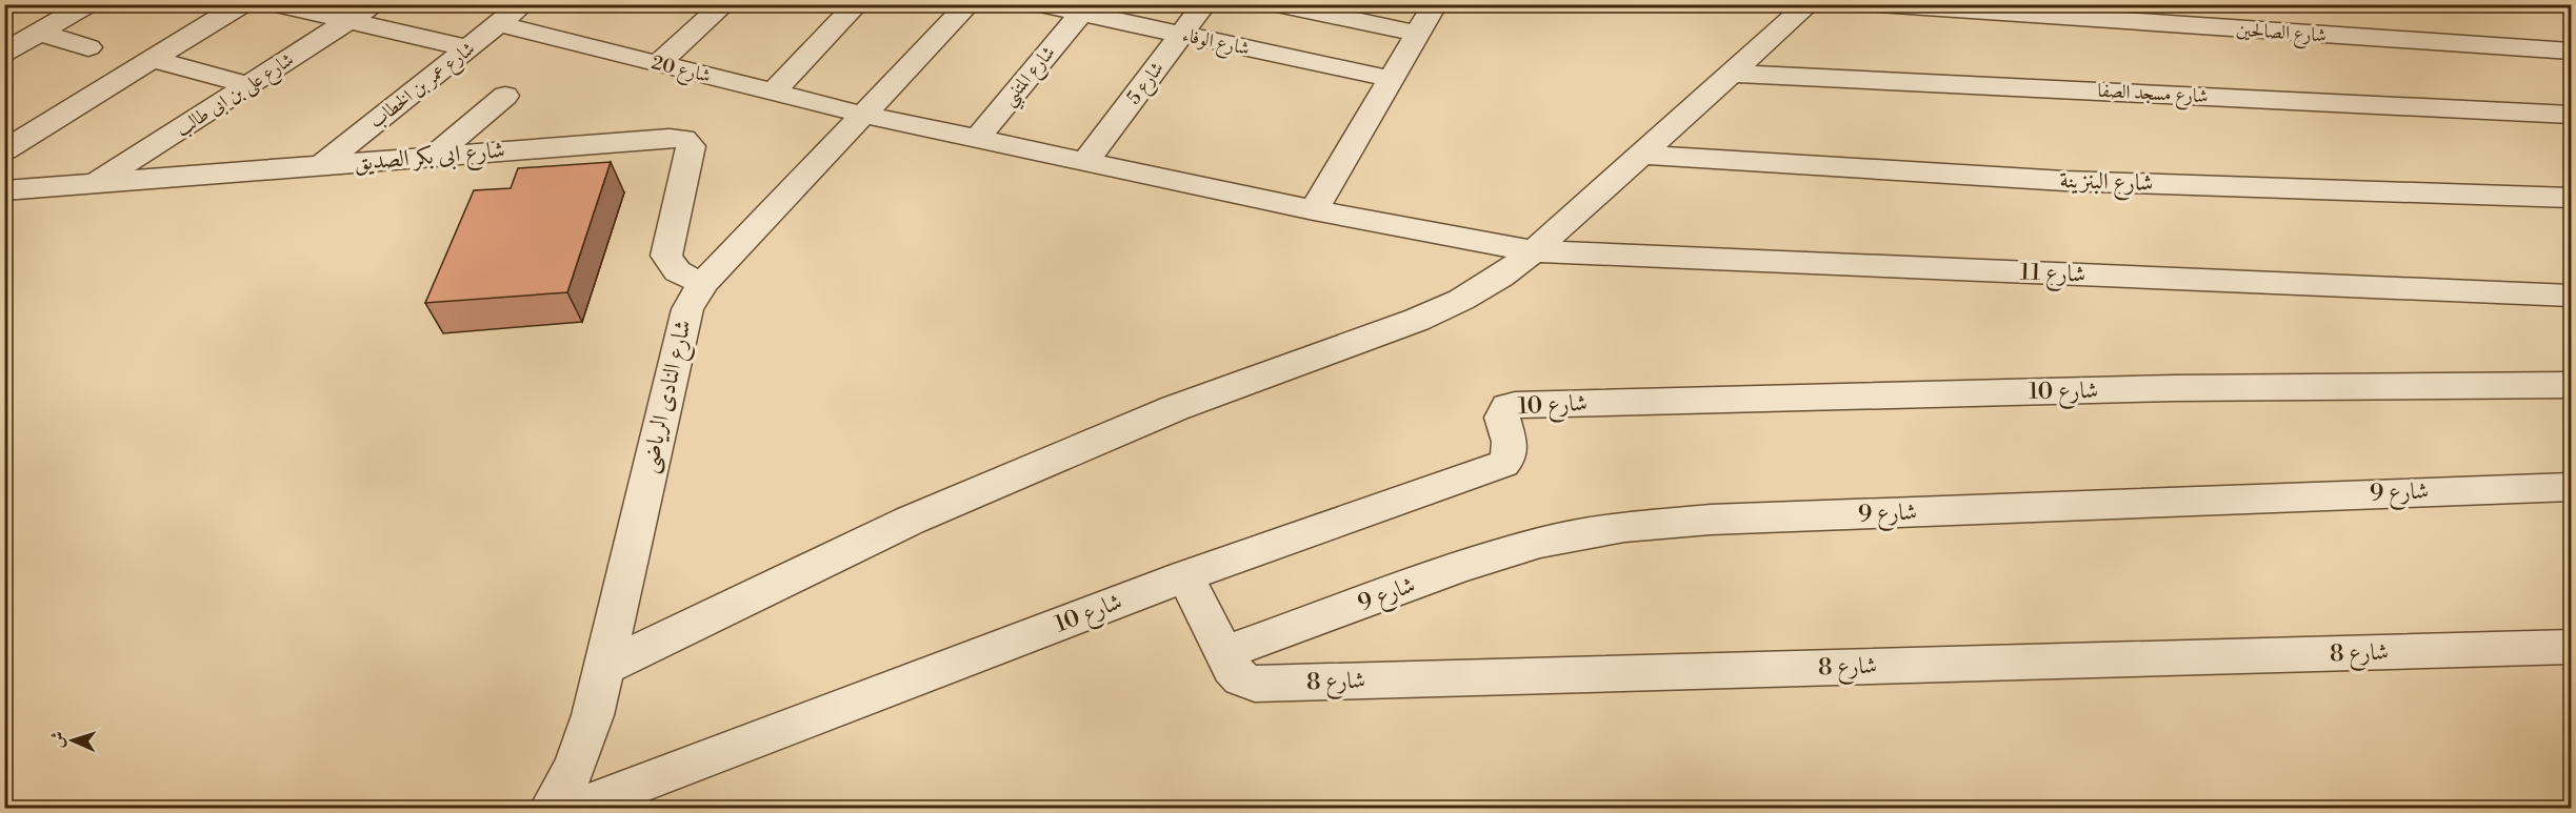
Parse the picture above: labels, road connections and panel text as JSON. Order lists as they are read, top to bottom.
{
  "streets": {
    "street": [
      "شارع الصالحين",
      "شارع الوفاء",
      "شارع 20",
      "شارع المتنبي",
      "شارع 5",
      "شارع عمر بن الخطاب",
      "شارع مسجد الصفا",
      "شارع على بن ابى طالب",
      "شارع ابى بكر الصديق",
      "شارع البنزينة",
      "شارع 11",
      "شارع 10",
      "شارع النادى الرياضى",
      "شارع 9",
      "شارع 8"
    ]
  },
  "crossings": [
    ["شارع الوفاء", "شارع المتنبي"],
    ["شارع الوفاء", "شارع 5"],
    ["شارع 20", "شارع المتنبي"],
    ["شارع 20", "شارع 5"],
    ["شارع 20", "شارع عمر بن الخطاب"],
    ["شارع 20", "شارع 11"],
    ["شارع 20", "شارع النادى الرياضى"],
    ["شارع 5", "شارع 11"],
    ["شارع عمر بن الخطاب", "شارع ابى بكر الصديق"],
    ["شارع على بن ابى طالب", "شارع ابى بكر الصديق"],
    ["شارع ابى بكر الصديق", "شارع النادى الرياضى"],
    ["شارع 10", "شارع 8"],
    ["شارع 9", "شارع 8"]
  ],
  "north": "left"
}
